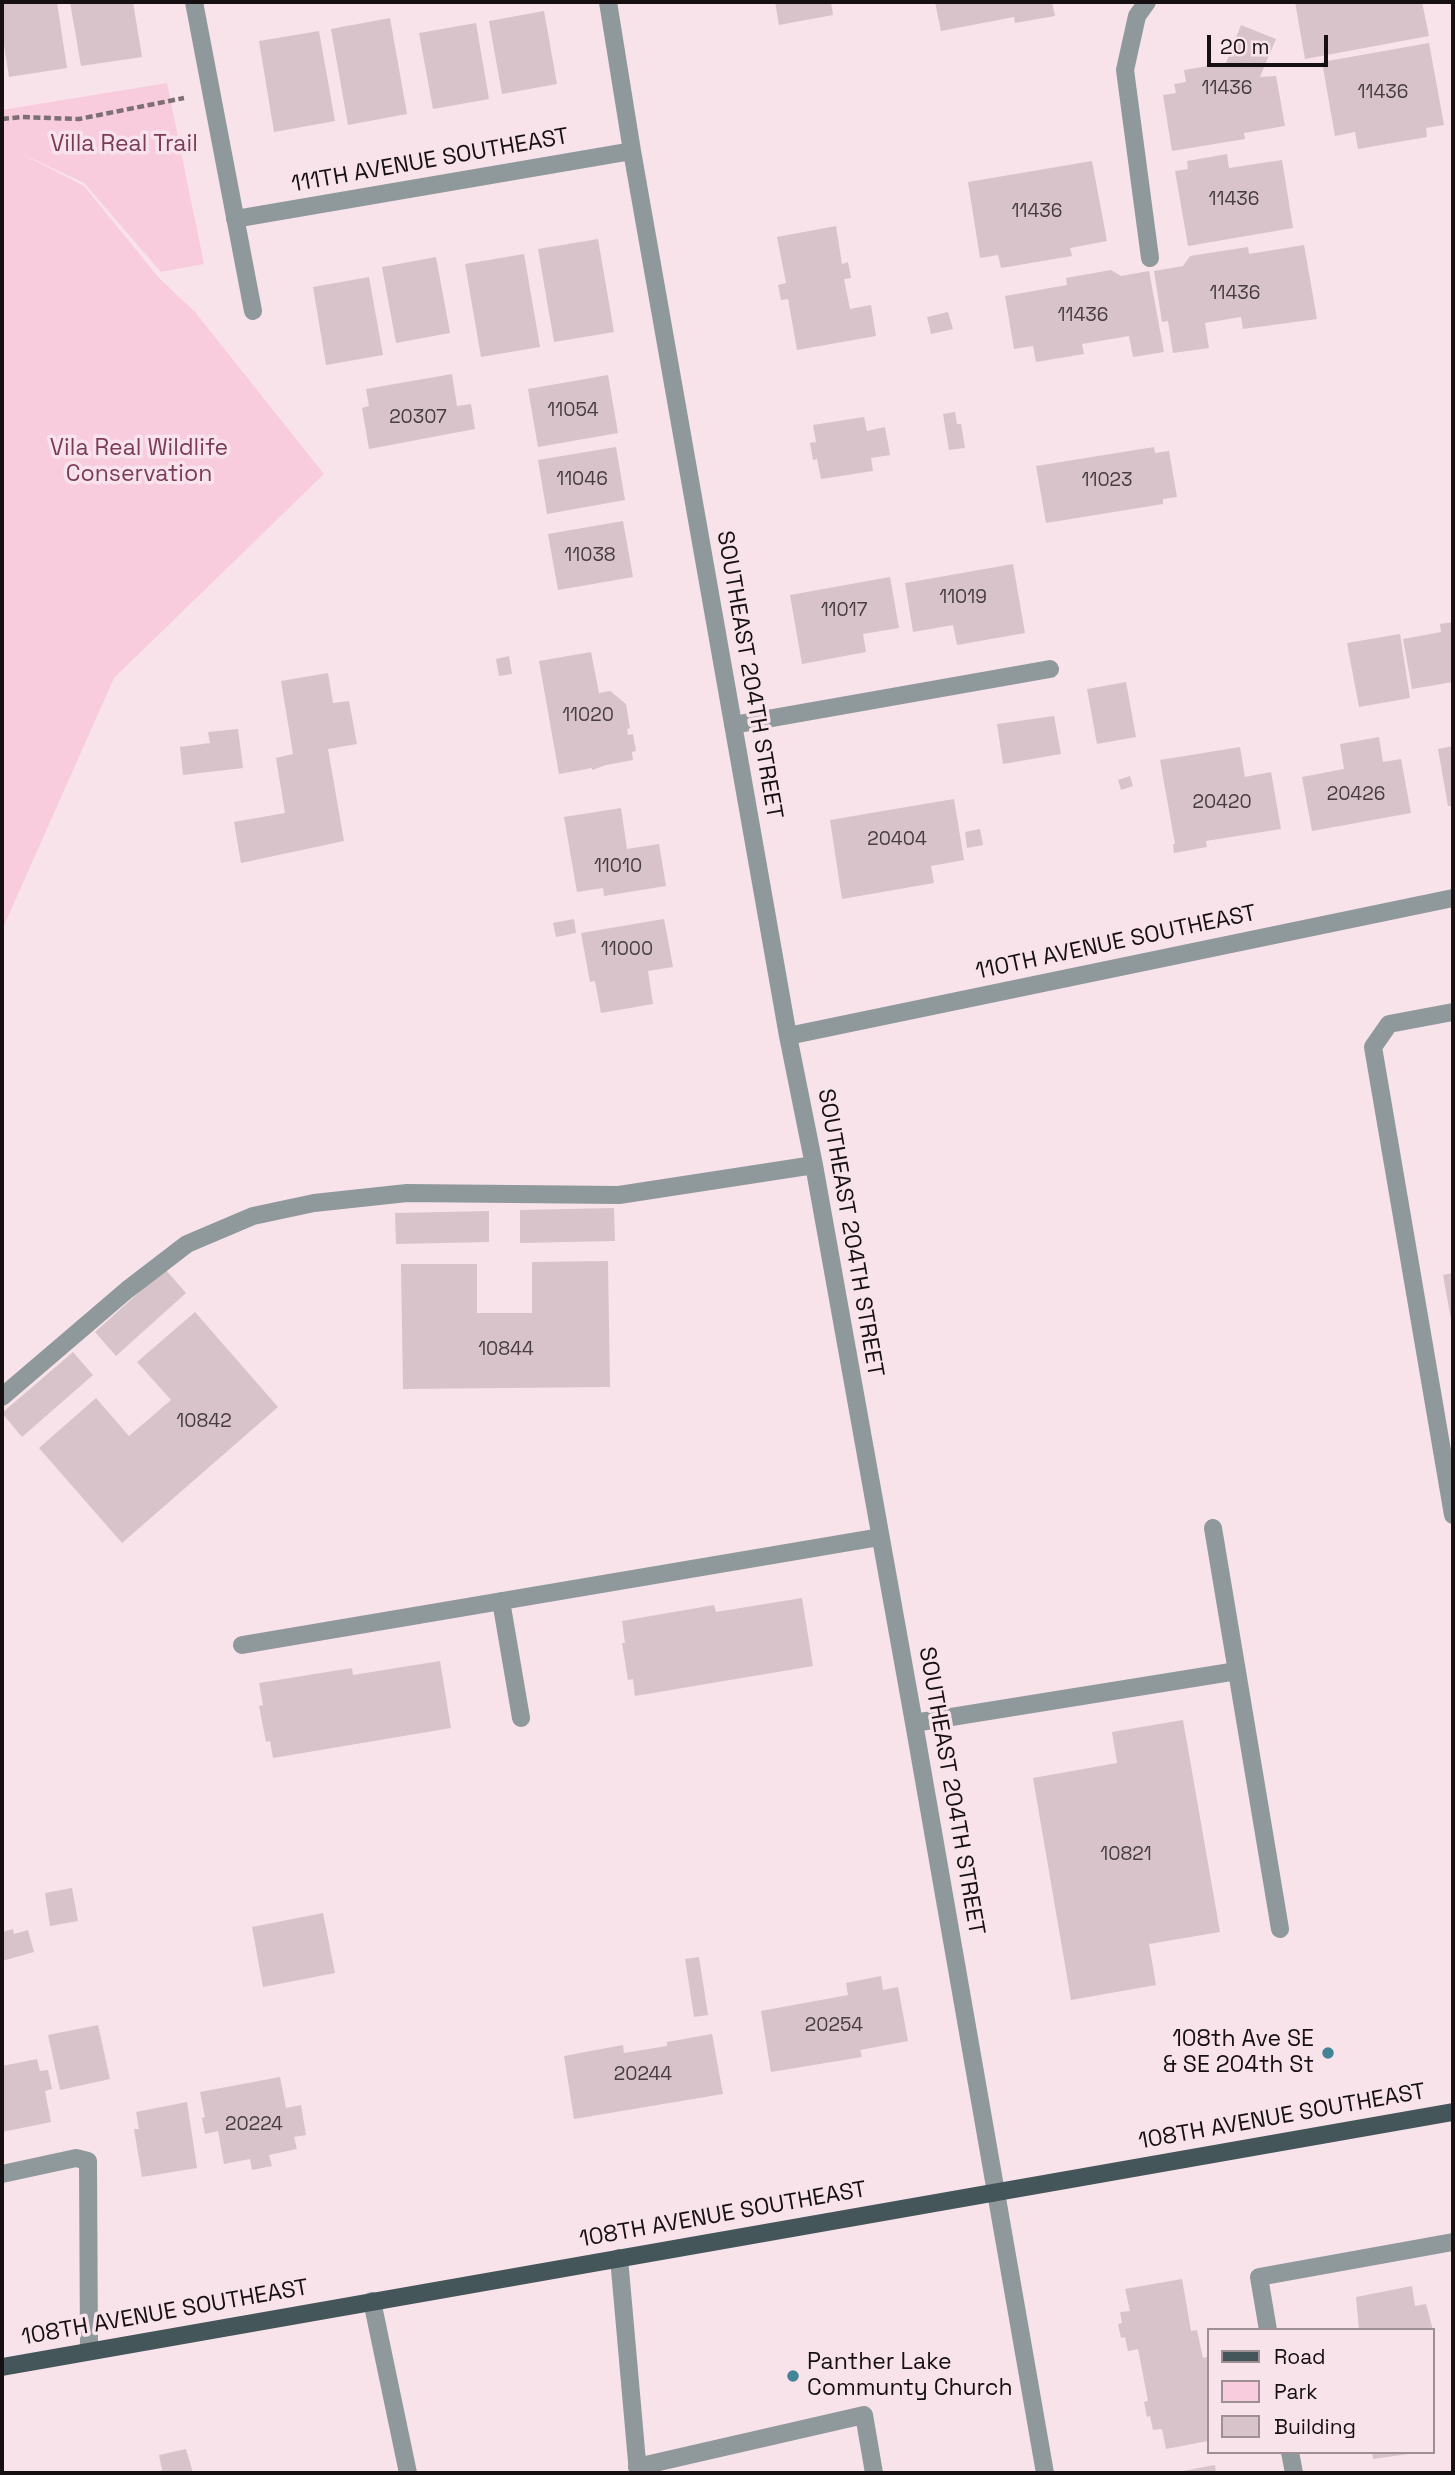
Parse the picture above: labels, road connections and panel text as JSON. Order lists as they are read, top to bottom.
{
  "streets": {
    "main road": ["108TH AVENUE SOUTHEAST"],
    "street": ["111TH AVENUE SOUTHEAST", "SOUTHEAST 204TH STREET", "110TH AVENUE SOUTHEAST"]
  },
  "crossings": [
    ["111TH AVENUE SOUTHEAST", "SOUTHEAST 204TH STREET"],
    ["SOUTHEAST 204TH STREET", "110TH AVENUE SOUTHEAST"],
    ["SOUTHEAST 204TH STREET", "108TH AVENUE SOUTHEAST"]
  ],
  "parks": ["Villa Real Trail", "Vila Real Wildlife Conservation"],
  "places": ["108th Ave SE & SE 204th St", "Panther Lake Communty Church"],
  "house_numbers": [
    "11436",
    "11436",
    "11436",
    "11436",
    "11436",
    "11436",
    "11054",
    "20307",
    "11046",
    "11023",
    "11038",
    "11019",
    "11017",
    "11020",
    "20426",
    "20420",
    "20404",
    "11010",
    "11000",
    "10844",
    "10842",
    "10821",
    "20254",
    "20244",
    "20224"
  ],
  "legend": ["Road", "Park", "Building"],
  "scale_bar": "20 m"
}
